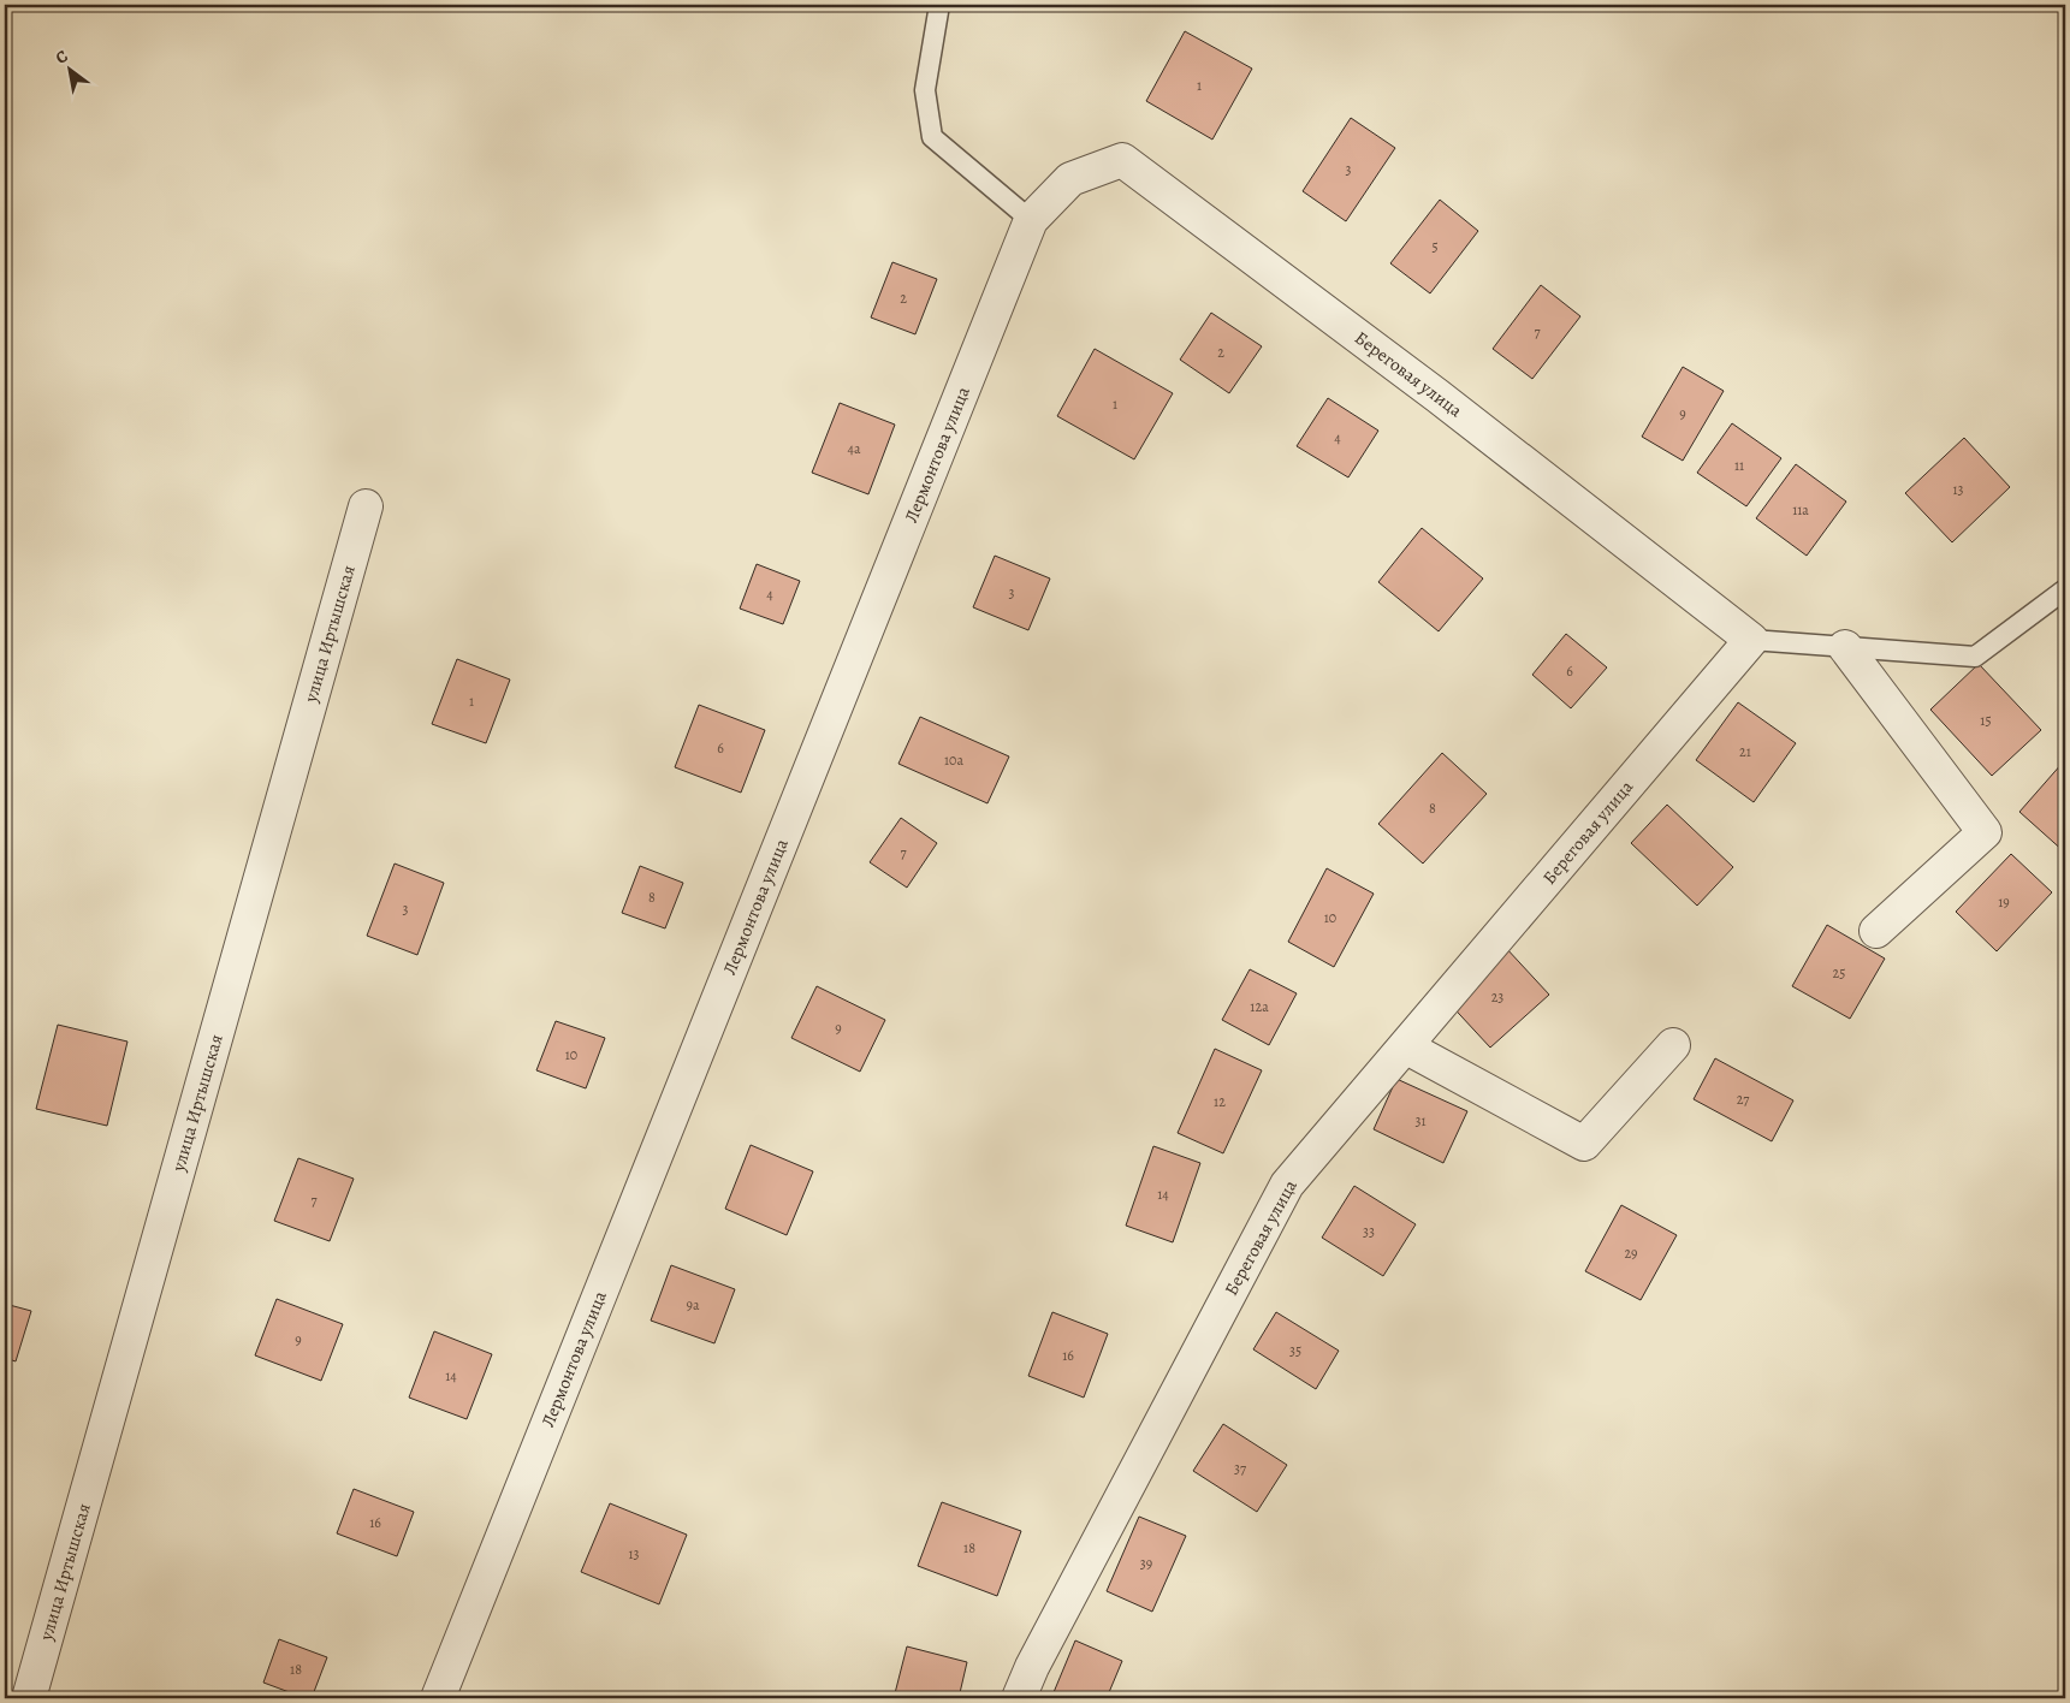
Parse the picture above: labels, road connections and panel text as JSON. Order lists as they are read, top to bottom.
{
  "streets": {
    "street": ["Береговая улица", "Лермонтова улица", "улица Иртышская"]
  },
  "crossings": [
    ["Береговая улица", "Лермонтова улица"]
  ],
  "house_numbers": [
    "1",
    "3",
    "5",
    "2",
    "7",
    "2",
    "1",
    "9",
    "4",
    "4а",
    "11",
    "13",
    "11а",
    "3",
    "4",
    "6",
    "1",
    "15",
    "6",
    "21",
    "10а",
    "8",
    "7",
    "8",
    "19",
    "3",
    "10",
    "25",
    "23",
    "12а",
    "9",
    "10",
    "27",
    "12",
    "31",
    "14",
    "7",
    "33",
    "29",
    "9а",
    "9",
    "35",
    "16",
    "14",
    "37",
    "16",
    "18",
    "13",
    "39",
    "18"
  ],
  "north": "top left"
}
